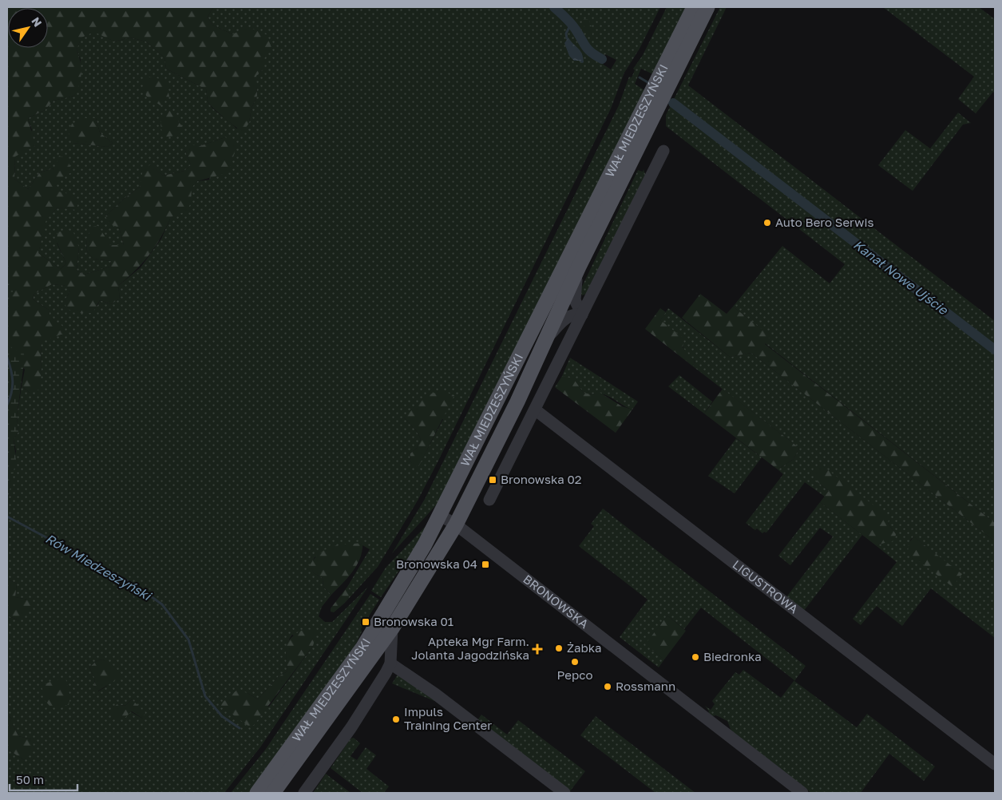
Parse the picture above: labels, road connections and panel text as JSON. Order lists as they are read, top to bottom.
{
  "streets": {
    "main road": ["WAŁ MIEDZESZYŃSKI"],
    "street": ["LIGUSTROWA", "BRONOWSKA"]
  },
  "crossings": [
    ["WAŁ MIEDZESZYŃSKI", "BRONOWSKA"]
  ],
  "water": ["Kanał Nowe Ujście", "Rów Miedzeszyński"],
  "places": {
    "other": [
      "Auto Bero Serwis",
      "Żabka",
      "Biedronka",
      "Pepco",
      "Rossmann",
      "Impuls Training Center"
    ],
    "transit": ["Bronowska 02", "Bronowska 04", "Bronowska 01"],
    "health": ["Apteka Mgr Farm. Jolanta Jagodzińska"]
  },
  "scale_bar": "50 m",
  "north": "top right"
}
